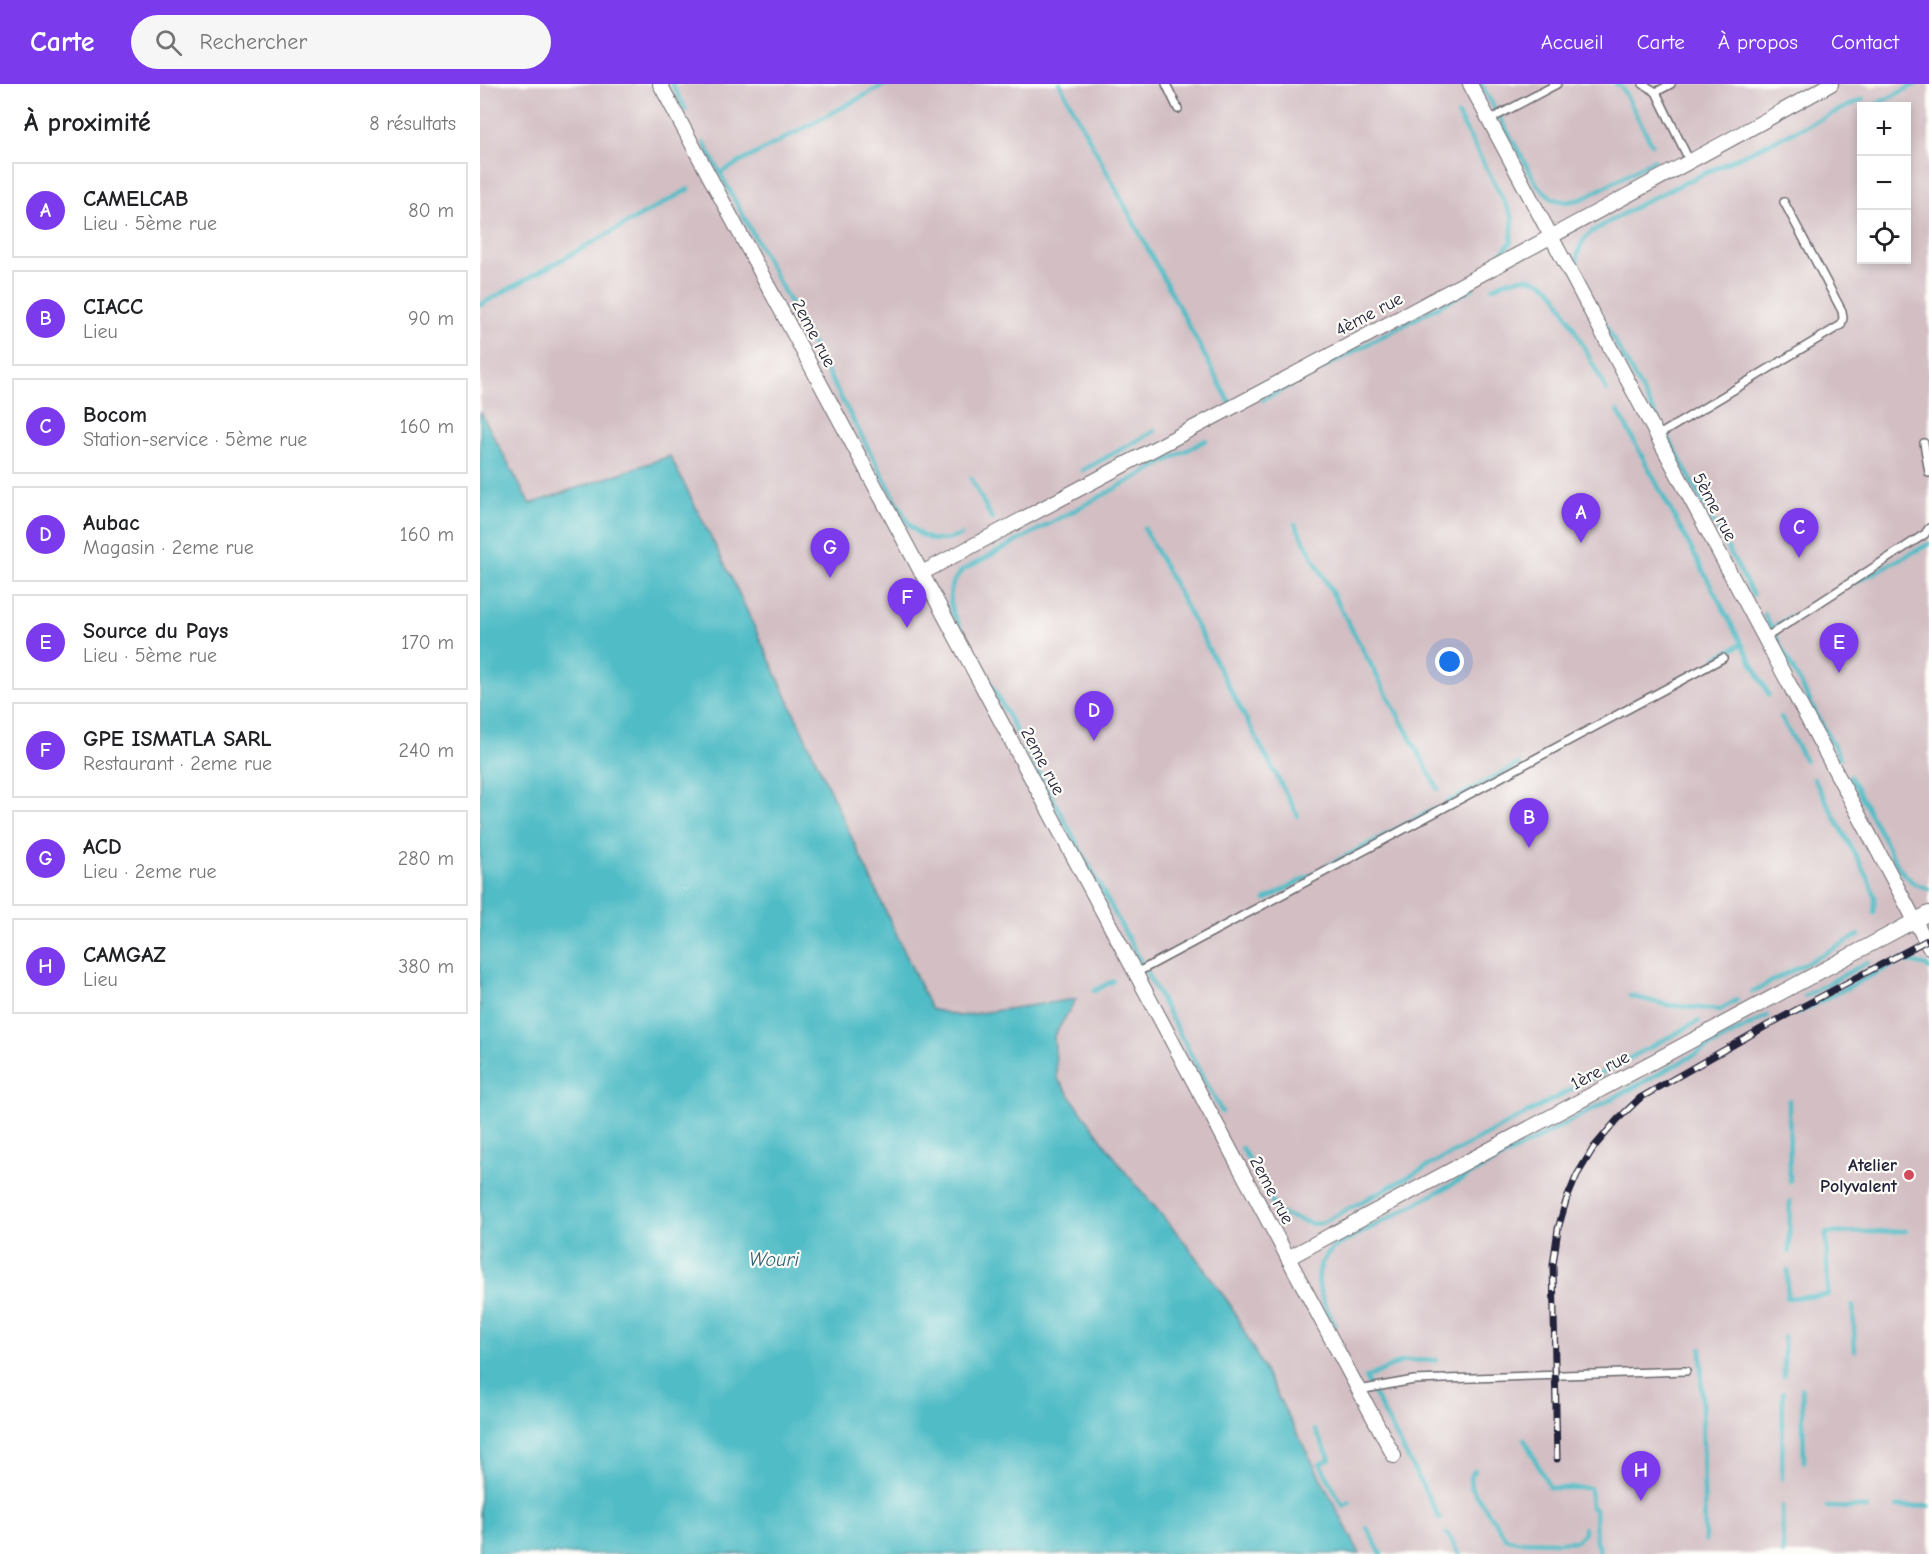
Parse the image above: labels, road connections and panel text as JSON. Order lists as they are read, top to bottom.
{
  "streets": {
    "street": [
      "4ème rue",
      "2eme rue",
      "5ème rue",
      "1ère rue"
    ]
  },
  "crossings": [
    ["4ème rue", "2eme rue"],
    ["4ème rue", "5ème rue"],
    ["2eme rue", "1ère rue"],
    ["5ème rue", "1ère rue"]
  ],
  "water": ["Wouri"],
  "places": ["Atelier Polyvalent"],
  "page": {
    "header": "Carte",
    "search": "Rechercher",
    "nav": [
      "Accueil",
      "Carte",
      "À propos",
      "Contact"
    ],
    "heading": ["À proximité", "8 résultats"],
    "map_buttons": ["+", "−"],
    "list": [
      {
        "mark": "A",
        "name": "CAMELCAB",
        "note": "Lieu · 5ème rue",
        "value": "80 m"
      },
      {
        "mark": "B",
        "name": "CIACC",
        "note": "Lieu",
        "value": "90 m"
      },
      {
        "mark": "C",
        "name": "Bocom",
        "note": "Station-service · 5ème rue",
        "value": "160 m"
      },
      {
        "mark": "D",
        "name": "Aubac",
        "note": "Magasin · 2eme rue",
        "value": "160 m"
      },
      {
        "mark": "E",
        "name": "Source du Pays",
        "note": "Lieu · 5ème rue",
        "value": "170 m"
      },
      {
        "mark": "F",
        "name": "GPE ISMATLA SARL",
        "note": "Restaurant · 2eme rue",
        "value": "240 m"
      },
      {
        "mark": "G",
        "name": "ACD",
        "note": "Lieu · 2eme rue",
        "value": "280 m"
      },
      {
        "mark": "H",
        "name": "CAMGAZ",
        "note": "Lieu",
        "value": "380 m"
      }
    ],
    "pins": [
      "A",
      "C",
      "G",
      "F",
      "E",
      "D",
      "B",
      "H"
    ]
  }
}
